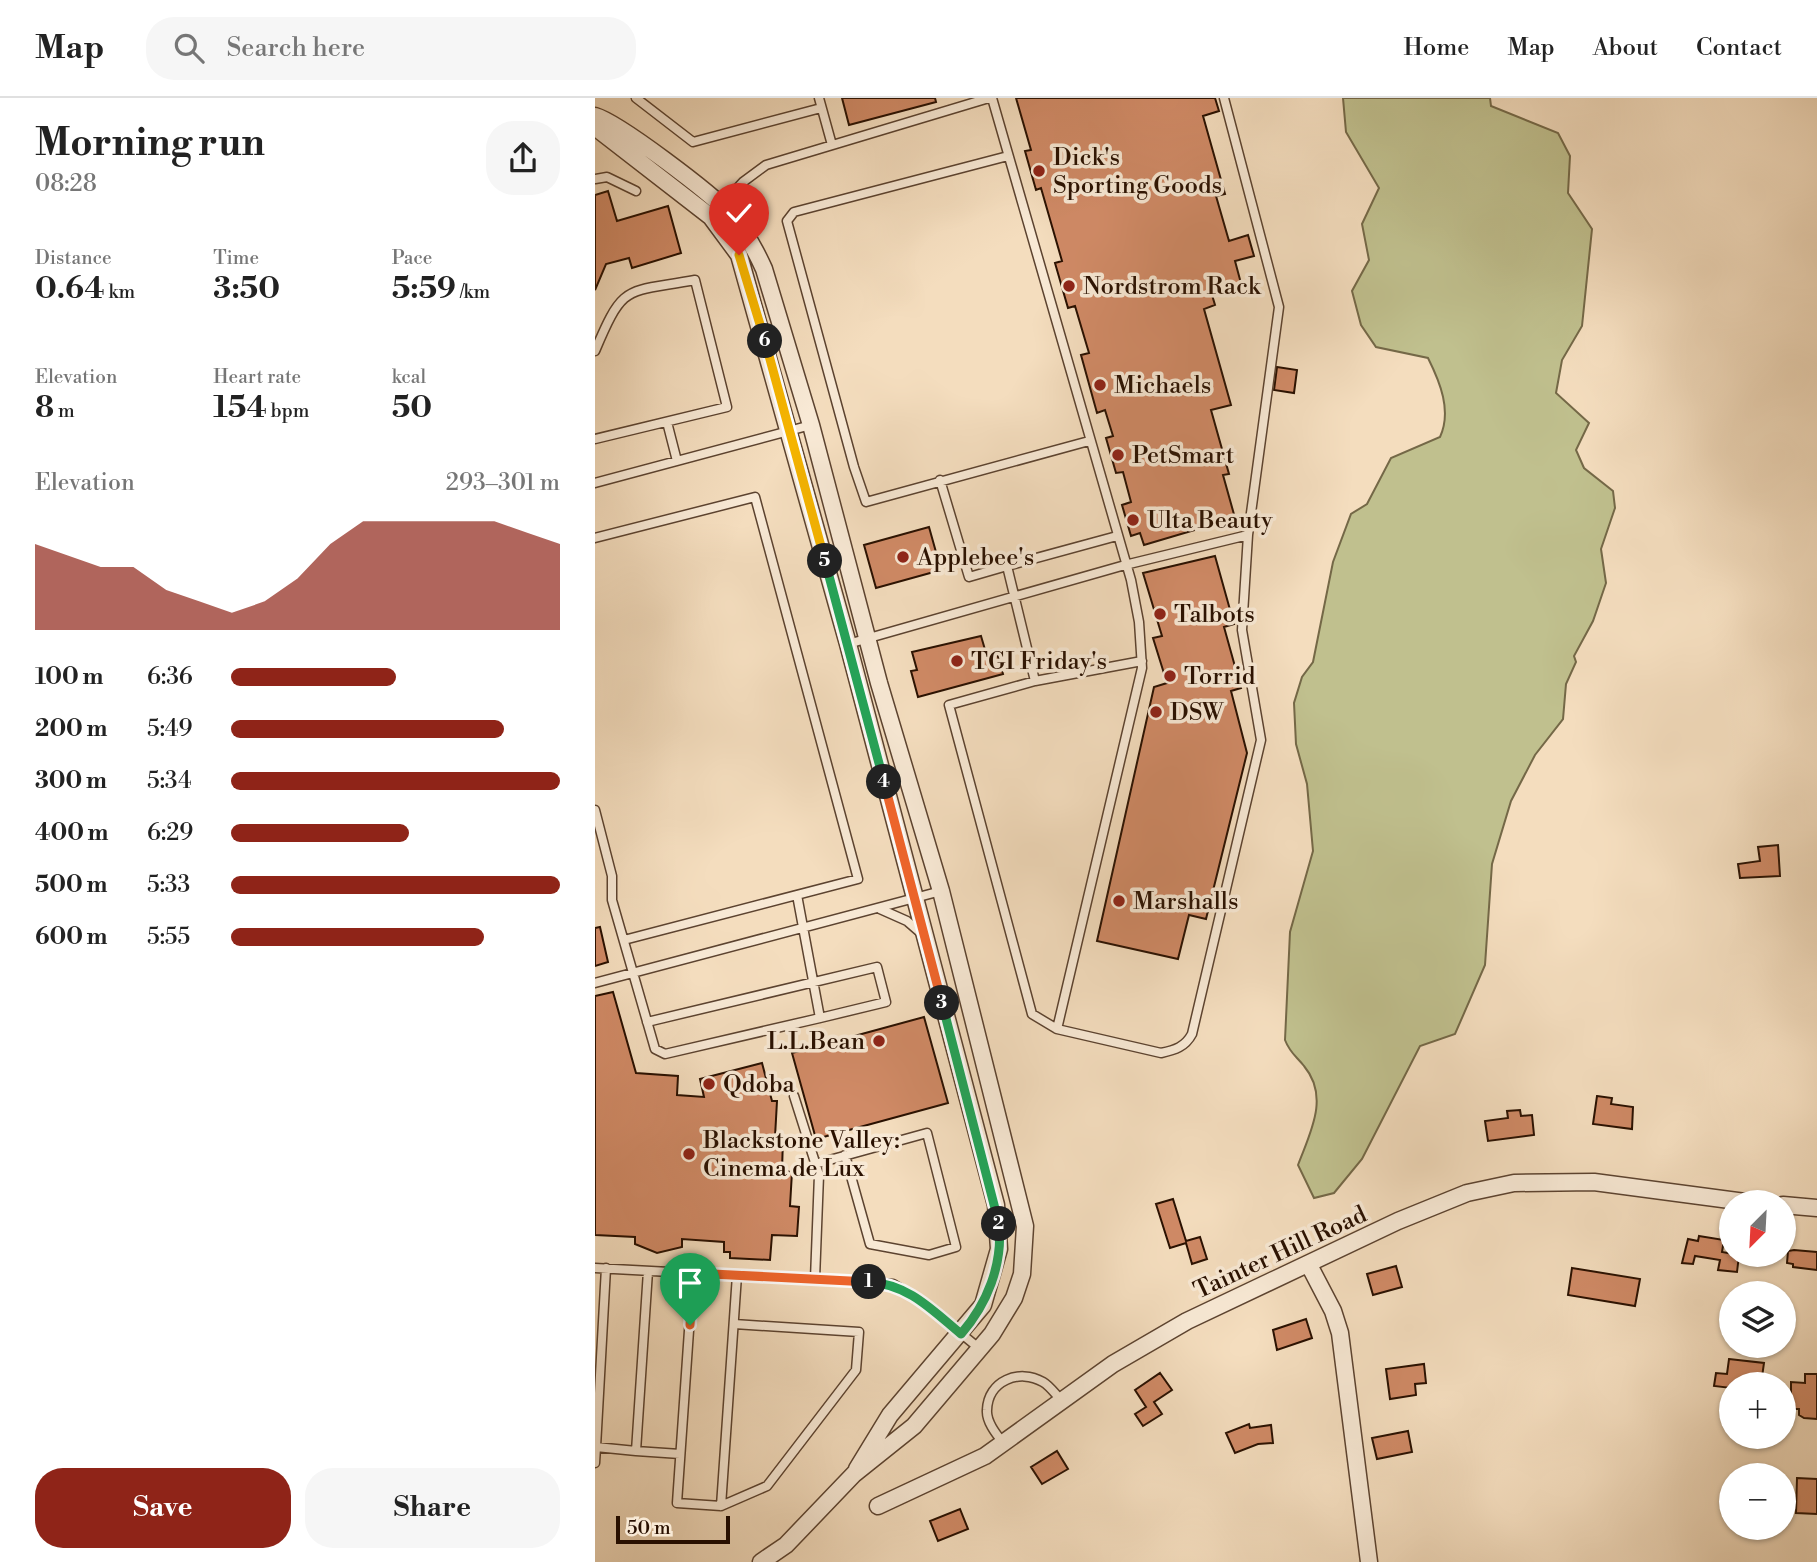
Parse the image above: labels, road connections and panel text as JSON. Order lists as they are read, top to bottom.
{
  "streets": {
    "street": ["Tainter Hill Road"]
  },
  "places": [
    "Dick's Sporting Goods",
    "Nordstrom Rack",
    "Michaels",
    "PetSmart",
    "Ulta Beauty",
    "Applebee's",
    "Talbots",
    "TGI Friday's",
    "Torrid",
    "DSW",
    "Marshalls",
    "L.L.Bean",
    "Qdoba",
    "Blackstone Valley: Cinema de Lux"
  ],
  "scale_bar": "50 m",
  "north": "bottom left",
  "page": {
    "header": "Map",
    "search": "Search here",
    "nav": [
      "Home",
      "Map",
      "About",
      "Contact"
    ],
    "heading": ["Morning run", "08:28"],
    "stats": [
      ["Distance", "0.64 km"],
      ["Time", "3:50"],
      ["Pace", "5:59 /km"],
      ["Elevation", "8 m"],
      ["Heart rate", "154 bpm"],
      ["kcal", "50"]
    ],
    "pins": [
      "6",
      "5",
      "4",
      "3",
      "2",
      "1"
    ],
    "chart": ["Elevation", "293–301 m"],
    "list": [
      {
        "name": "100 m",
        "note": "6:36"
      },
      {
        "name": "200 m",
        "note": "5:49"
      },
      {
        "name": "300 m",
        "note": "5:34"
      },
      {
        "name": "400 m",
        "note": "6:29"
      },
      {
        "name": "500 m",
        "note": "5:33"
      },
      {
        "name": "600 m",
        "note": "5:55"
      }
    ],
    "map_buttons": ["+", "−"],
    "buttons": ["Save", "Share"],
    "scale": "50 m"
  }
}
